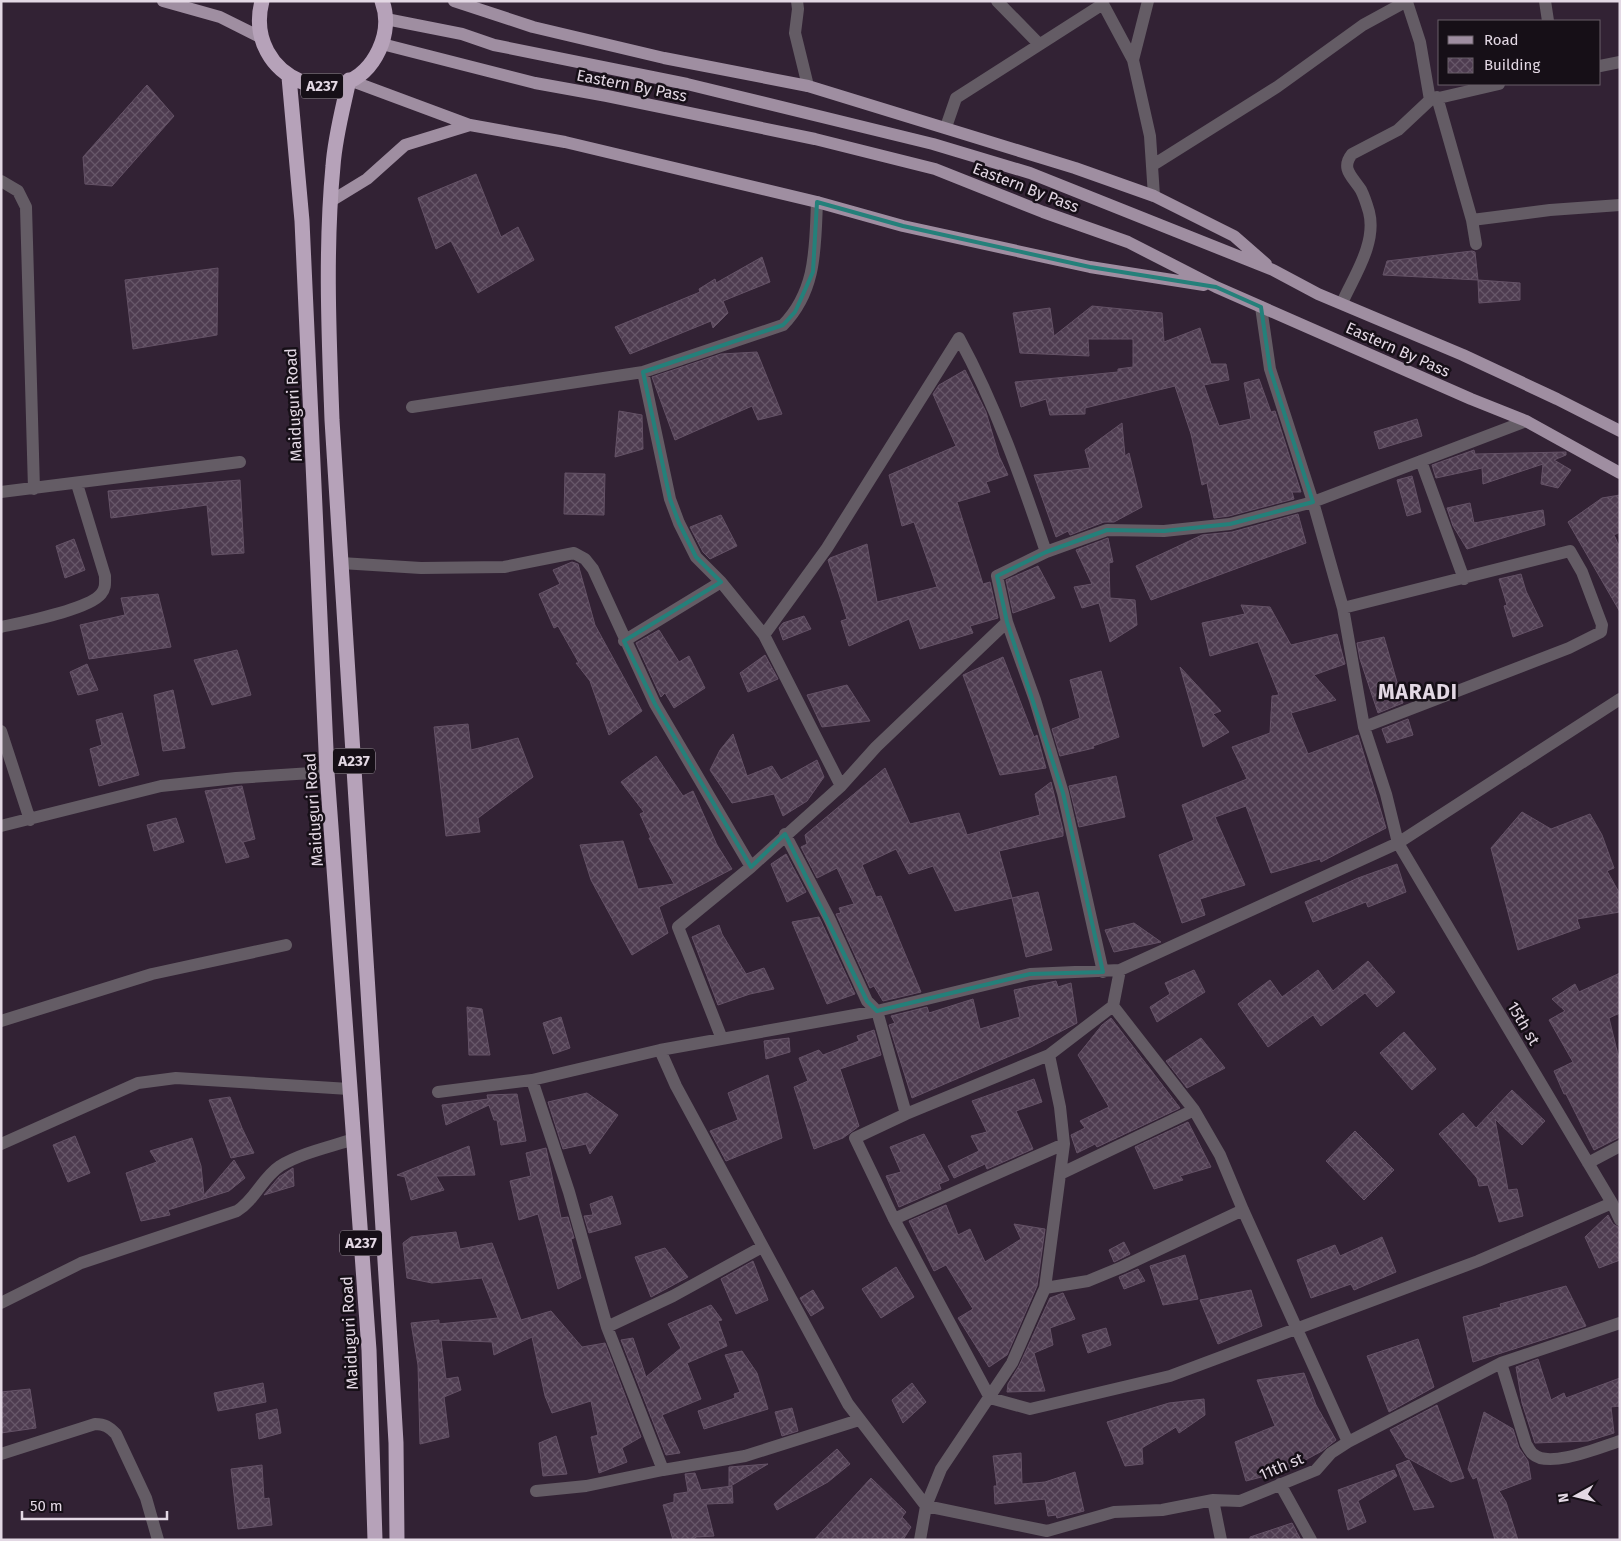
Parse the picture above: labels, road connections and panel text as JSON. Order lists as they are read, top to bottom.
{
  "streets": {
    "highway": ["A237", "Maiduguri Road"],
    "main road": ["Eastern By Pass"],
    "street": ["15th st", "11th st"]
  },
  "crossings": [
    ["Eastern By Pass", "A237"],
    ["Eastern By Pass", "15th st"],
    ["A237", "Maiduguri Road"]
  ],
  "districts": ["MARADI"],
  "legend": ["Road", "Building"],
  "scale_bar": "50 m",
  "north": "left"
}
